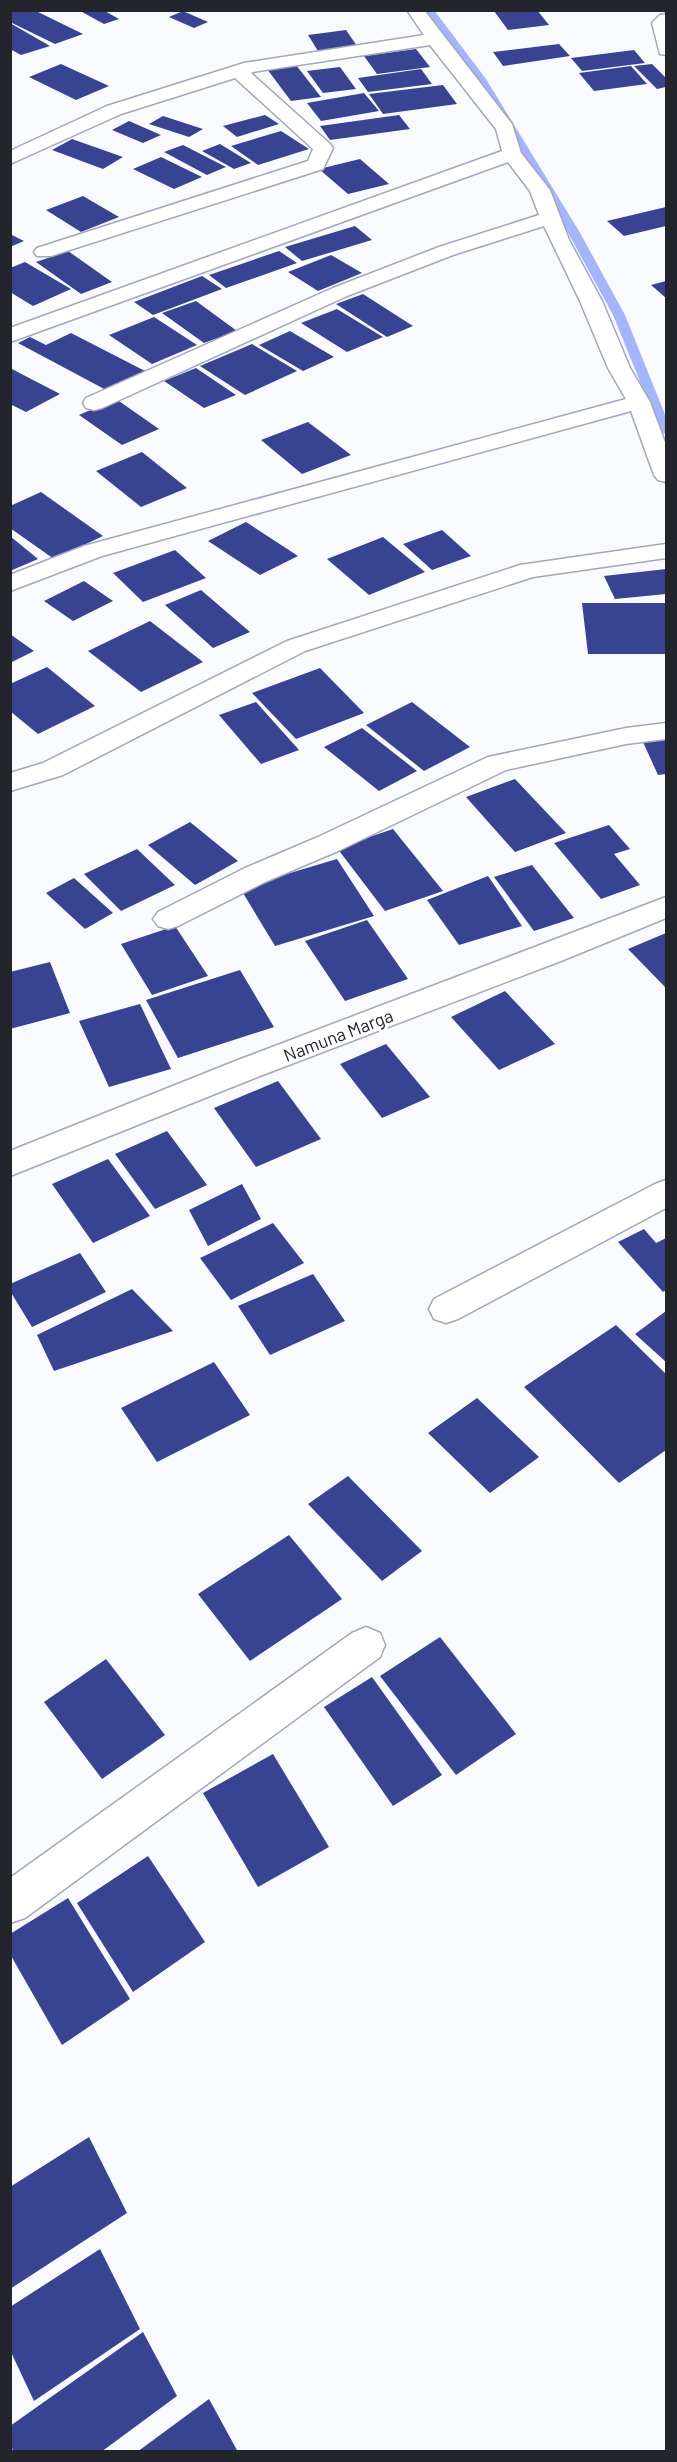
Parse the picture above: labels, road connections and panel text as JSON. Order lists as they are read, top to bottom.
{
  "streets": {
    "street": ["Namuna Marga"]
  }
}
